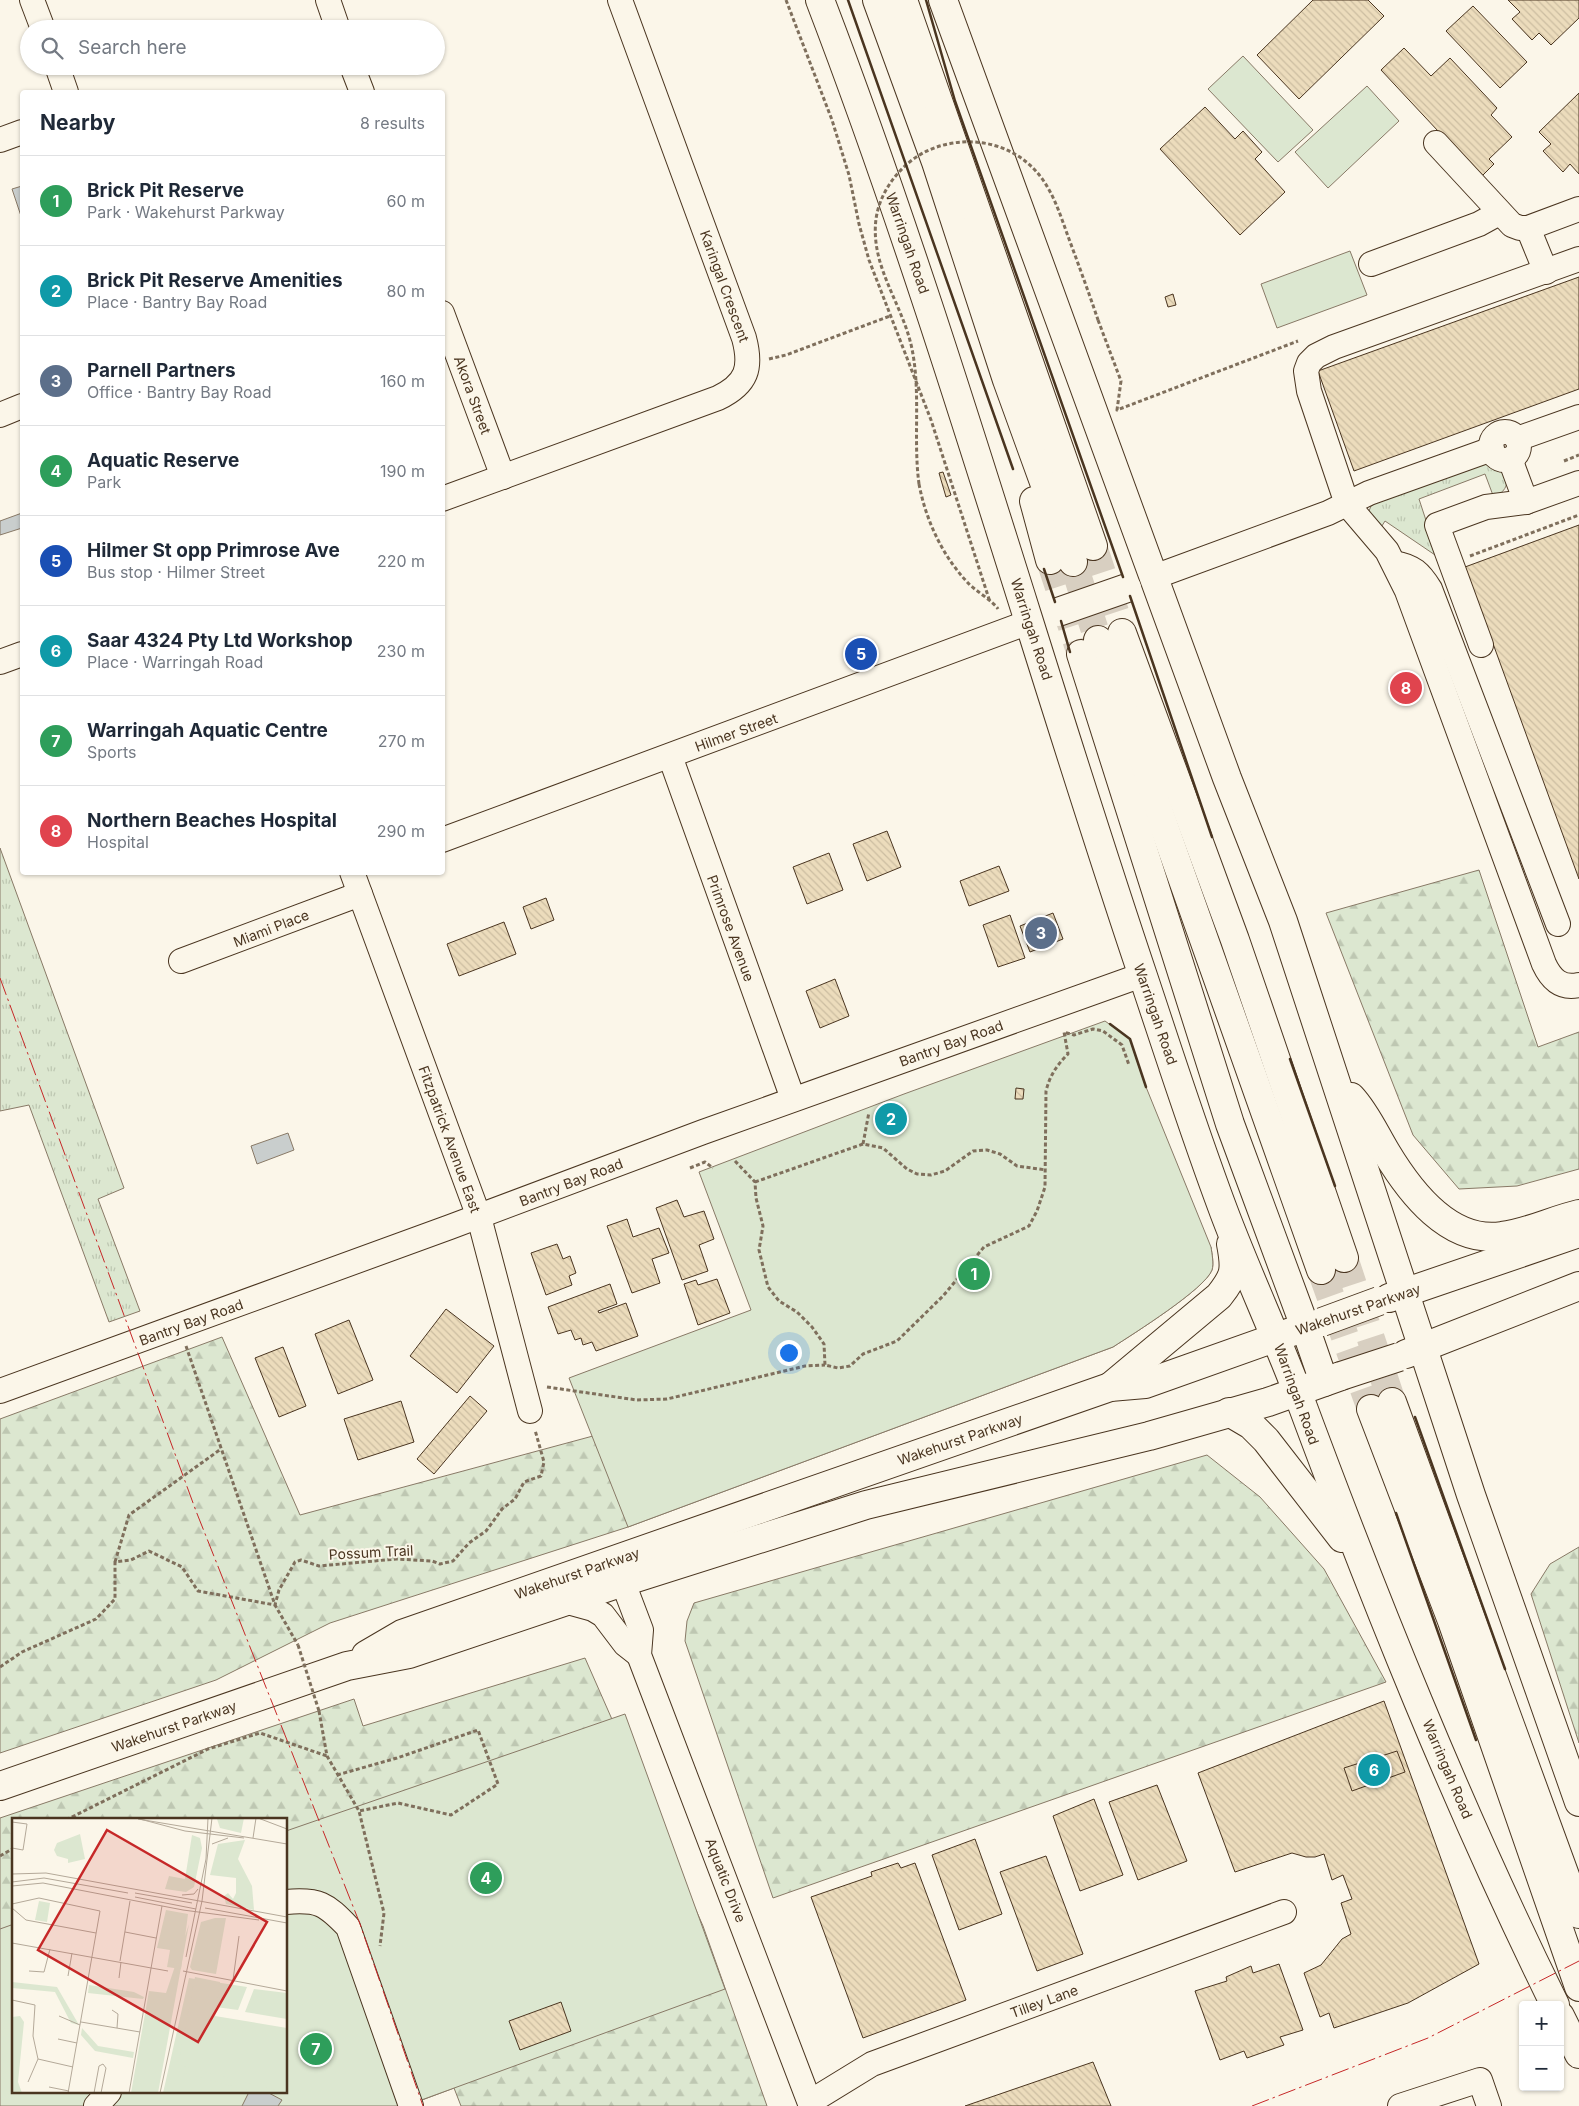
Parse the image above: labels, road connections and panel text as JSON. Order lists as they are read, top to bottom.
{
  "streets": {
    "main road": ["Warringah Road", "Wakehurst Parkway"],
    "street": [
      "Karingal Crescent",
      "Akora Street",
      "Hilmer Street",
      "Miami Place",
      "Primrose Avenue",
      "Bantry Bay Road",
      "Fitzpatrick Avenue East",
      "Aquatic Drive",
      "Tilley Lane"
    ],
    "path": ["Possum Trail"]
  },
  "crossings": [
    ["Warringah Road", "Hilmer Street"],
    ["Warringah Road", "Bantry Bay Road"],
    ["Warringah Road", "Wakehurst Parkway"],
    ["Hilmer Street", "Primrose Avenue"],
    ["Miami Place", "Fitzpatrick Avenue East"],
    ["Primrose Avenue", "Bantry Bay Road"],
    ["Bantry Bay Road", "Fitzpatrick Avenue East"],
    ["Fitzpatrick Avenue East", "Possum Trail"],
    ["Wakehurst Parkway", "Aquatic Drive"],
    ["Aquatic Drive", "Tilley Lane"]
  ],
  "page": {
    "search": "Search here",
    "heading": ["Nearby", "8 results"],
    "list": [
      {
        "mark": "1",
        "name": "Brick Pit Reserve",
        "note": "Park · Wakehurst Parkway",
        "value": "60 m"
      },
      {
        "mark": "2",
        "name": "Brick Pit Reserve Amenities",
        "note": "Place · Bantry Bay Road",
        "value": "80 m"
      },
      {
        "mark": "3",
        "name": "Parnell Partners",
        "note": "Office · Bantry Bay Road",
        "value": "160 m"
      },
      {
        "mark": "4",
        "name": "Aquatic Reserve",
        "note": "Park",
        "value": "190 m"
      },
      {
        "mark": "5",
        "name": "Hilmer St opp Primrose Ave",
        "note": "Bus stop · Hilmer Street",
        "value": "220 m"
      },
      {
        "mark": "6",
        "name": "Saar 4324 Pty Ltd Workshop",
        "note": "Place · Warringah Road",
        "value": "230 m"
      },
      {
        "mark": "7",
        "name": "Warringah Aquatic Centre",
        "note": "Sports",
        "value": "270 m"
      },
      {
        "mark": "8",
        "name": "Northern Beaches Hospital",
        "note": "Hospital",
        "value": "290 m"
      }
    ],
    "pins": [
      "5",
      "8",
      "3",
      "2",
      "1",
      "6",
      "4",
      "7"
    ],
    "map_buttons": ["+", "−"]
  }
}
